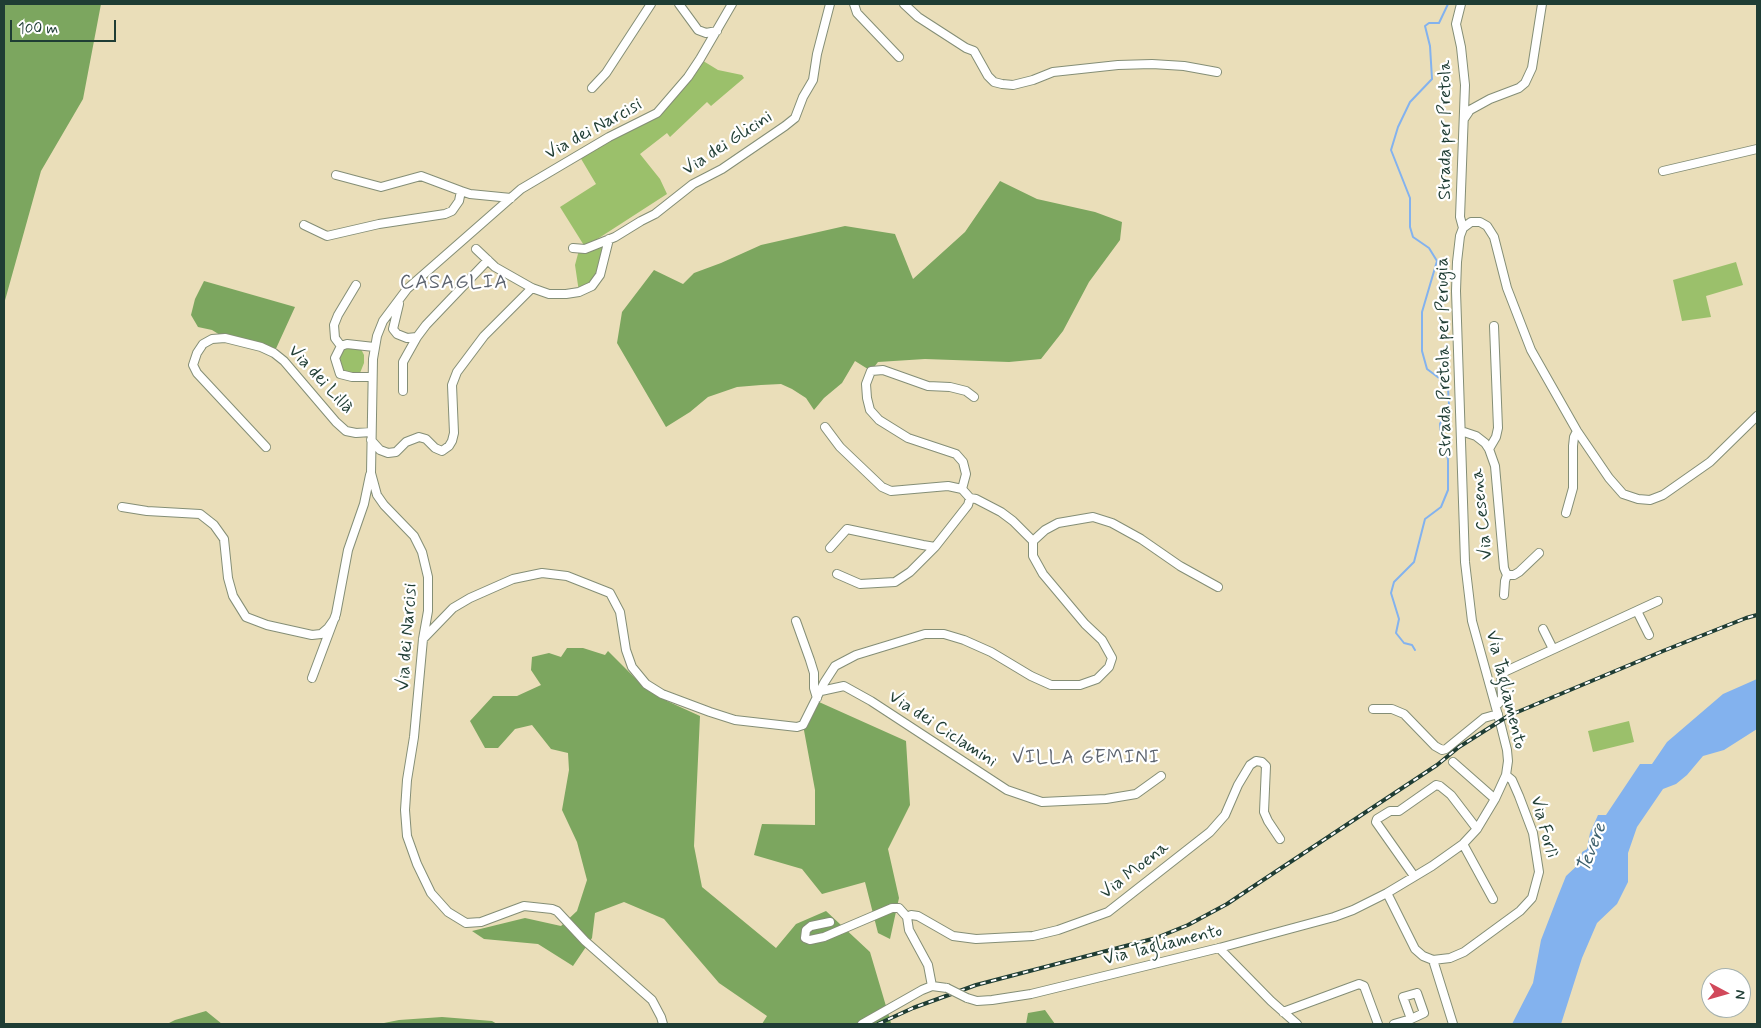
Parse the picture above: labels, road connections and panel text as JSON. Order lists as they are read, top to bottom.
{
  "streets": {
    "street": [
      "Via dei Narcisi",
      "Strada per Pretola",
      "Via dei Glicini",
      "Strada Pretola per Perugia",
      "Via dei Lillà",
      "Via Cesena",
      "Via Tagliamento",
      "Via dei Ciclamini",
      "Via Forlì",
      "Via Moena"
    ]
  },
  "crossings": [
    ["Via dei Narcisi", "Via dei Lillà"],
    ["Strada per Pretola", "Strada Pretola per Perugia"],
    ["Strada Pretola per Perugia", "Via Cesena"],
    ["Strada Pretola per Perugia", "Via Tagliamento"],
    ["Via Tagliamento", "Via Forlì"]
  ],
  "districts": ["CASAGLIA", "VILLA GEMINI"],
  "water": ["Tevere"],
  "scale_bar": "100 m",
  "north": "right"
}
